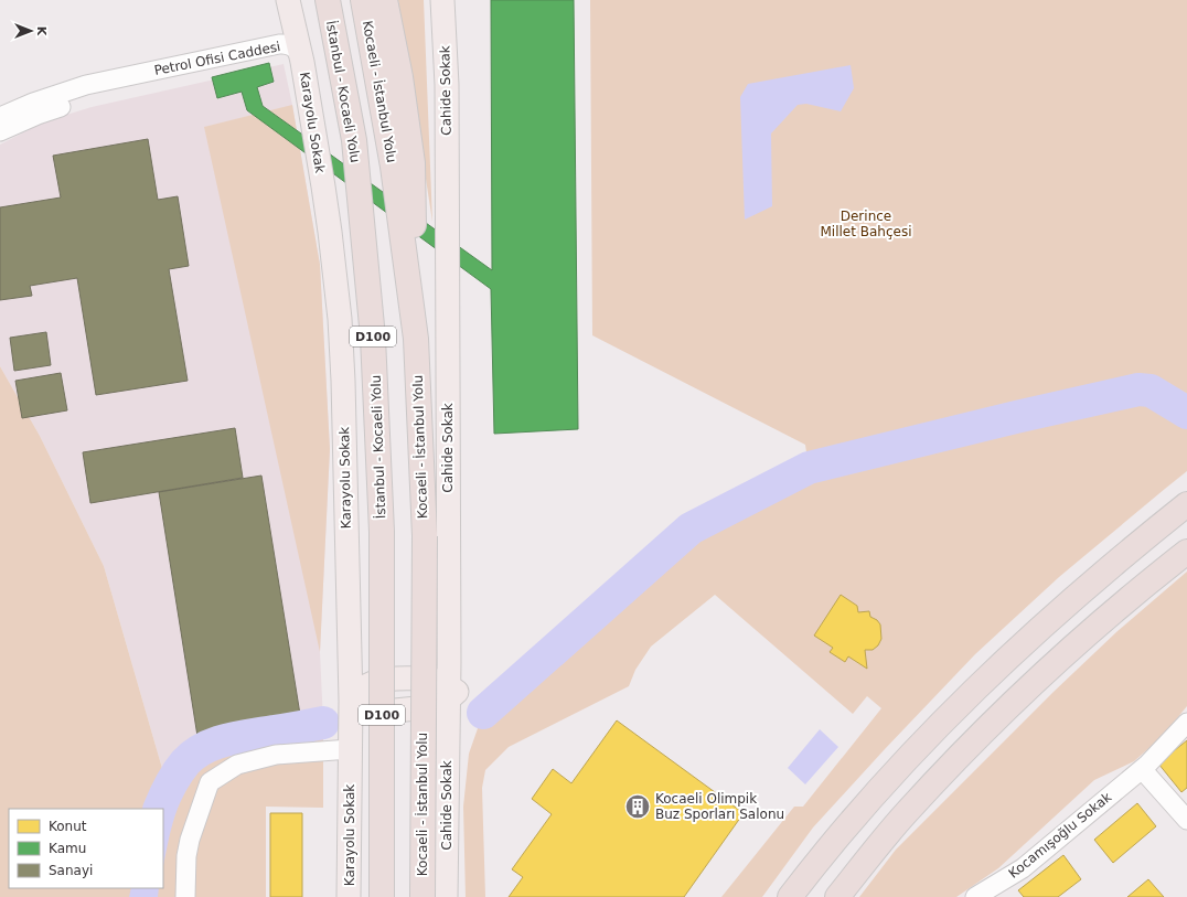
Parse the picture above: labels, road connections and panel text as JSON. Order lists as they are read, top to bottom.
{
  "streets": {
    "highway": ["İstanbul - Kocaeli Yolu", "Kocaeli - İstanbul Yolu", "D100"],
    "main road": ["Cahide Sokak", "Karayolu Sokak"],
    "street": ["Petrol Ofisi Caddesi", "Kocamışoğlu Sokak"]
  },
  "crossings": [
    ["Petrol Ofisi Caddesi", "Karayolu Sokak"]
  ],
  "parks": ["Derince Millet Bahçesi"],
  "places": {
    "building": ["Kocaeli Olimpik Buz Sporları Salonu"]
  },
  "legend": ["Konut", "Kamu", "Sanayi"],
  "north": "right"
}
